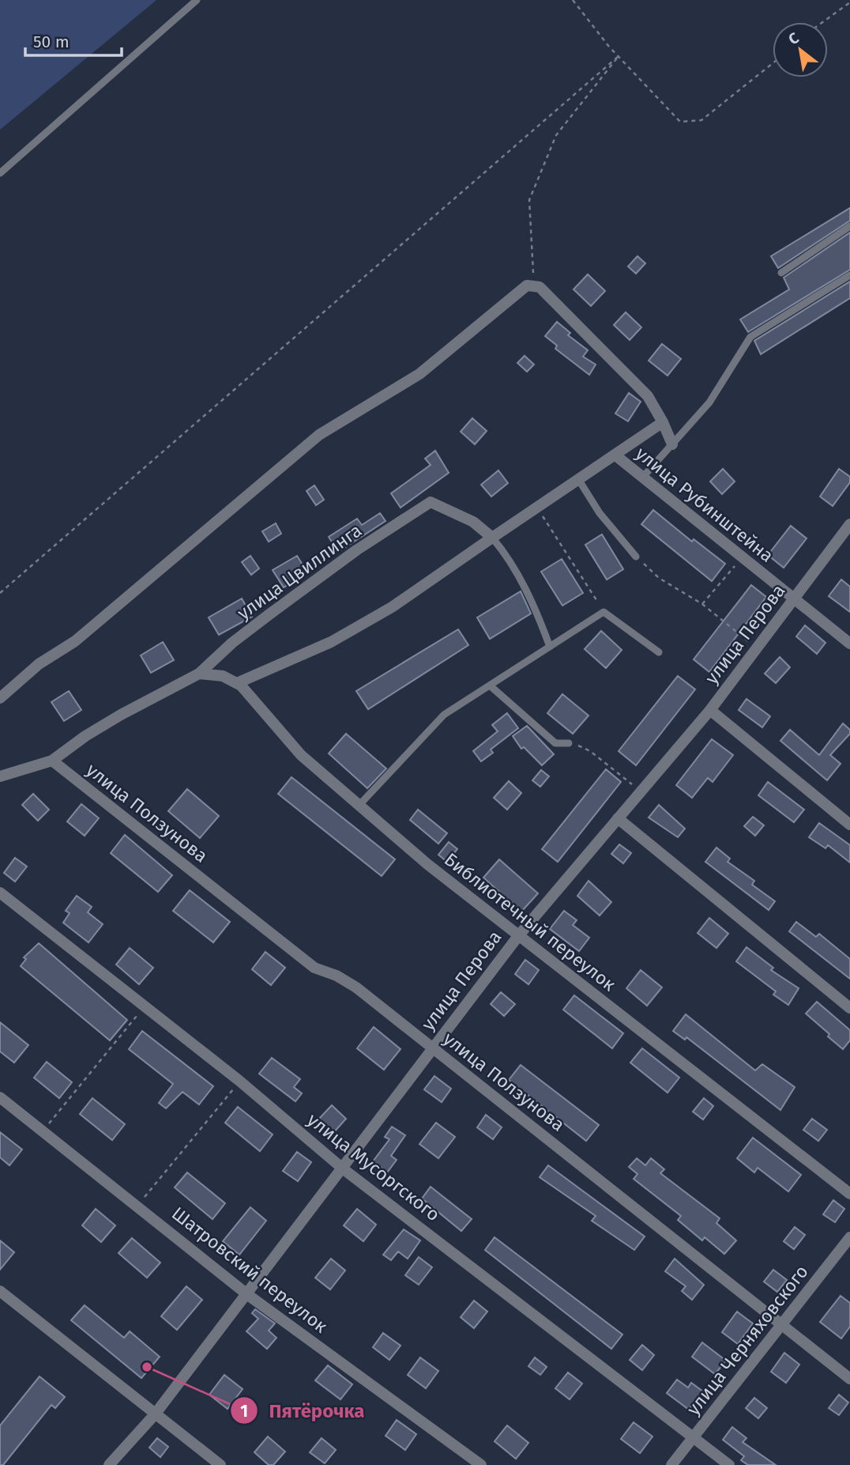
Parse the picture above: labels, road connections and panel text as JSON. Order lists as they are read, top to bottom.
{
  "streets": {
    "street": [
      "улица Рубинштейна",
      "улица Цвиллинга",
      "улица Перова",
      "улица Ползунова",
      "Библиотечный переулок",
      "улица Мусоргского",
      "Шатровский переулок",
      "улица Черняховского"
    ]
  },
  "crossings": [
    ["улица Рубинштейна", "улица Перова"],
    ["улица Цвиллинга", "улица Ползунова"],
    ["улица Перова", "улица Ползунова"],
    ["улица Перова", "Библиотечный переулок"],
    ["улица Перова", "улица Мусоргского"],
    ["улица Перова", "Шатровский переулок"],
    ["улица Ползунова", "улица Черняховского"],
    ["улица Мусоргского", "улица Черняховского"]
  ],
  "places": ["Пятёрочка"],
  "scale_bar": "50 m",
  "north": "top left"
}
